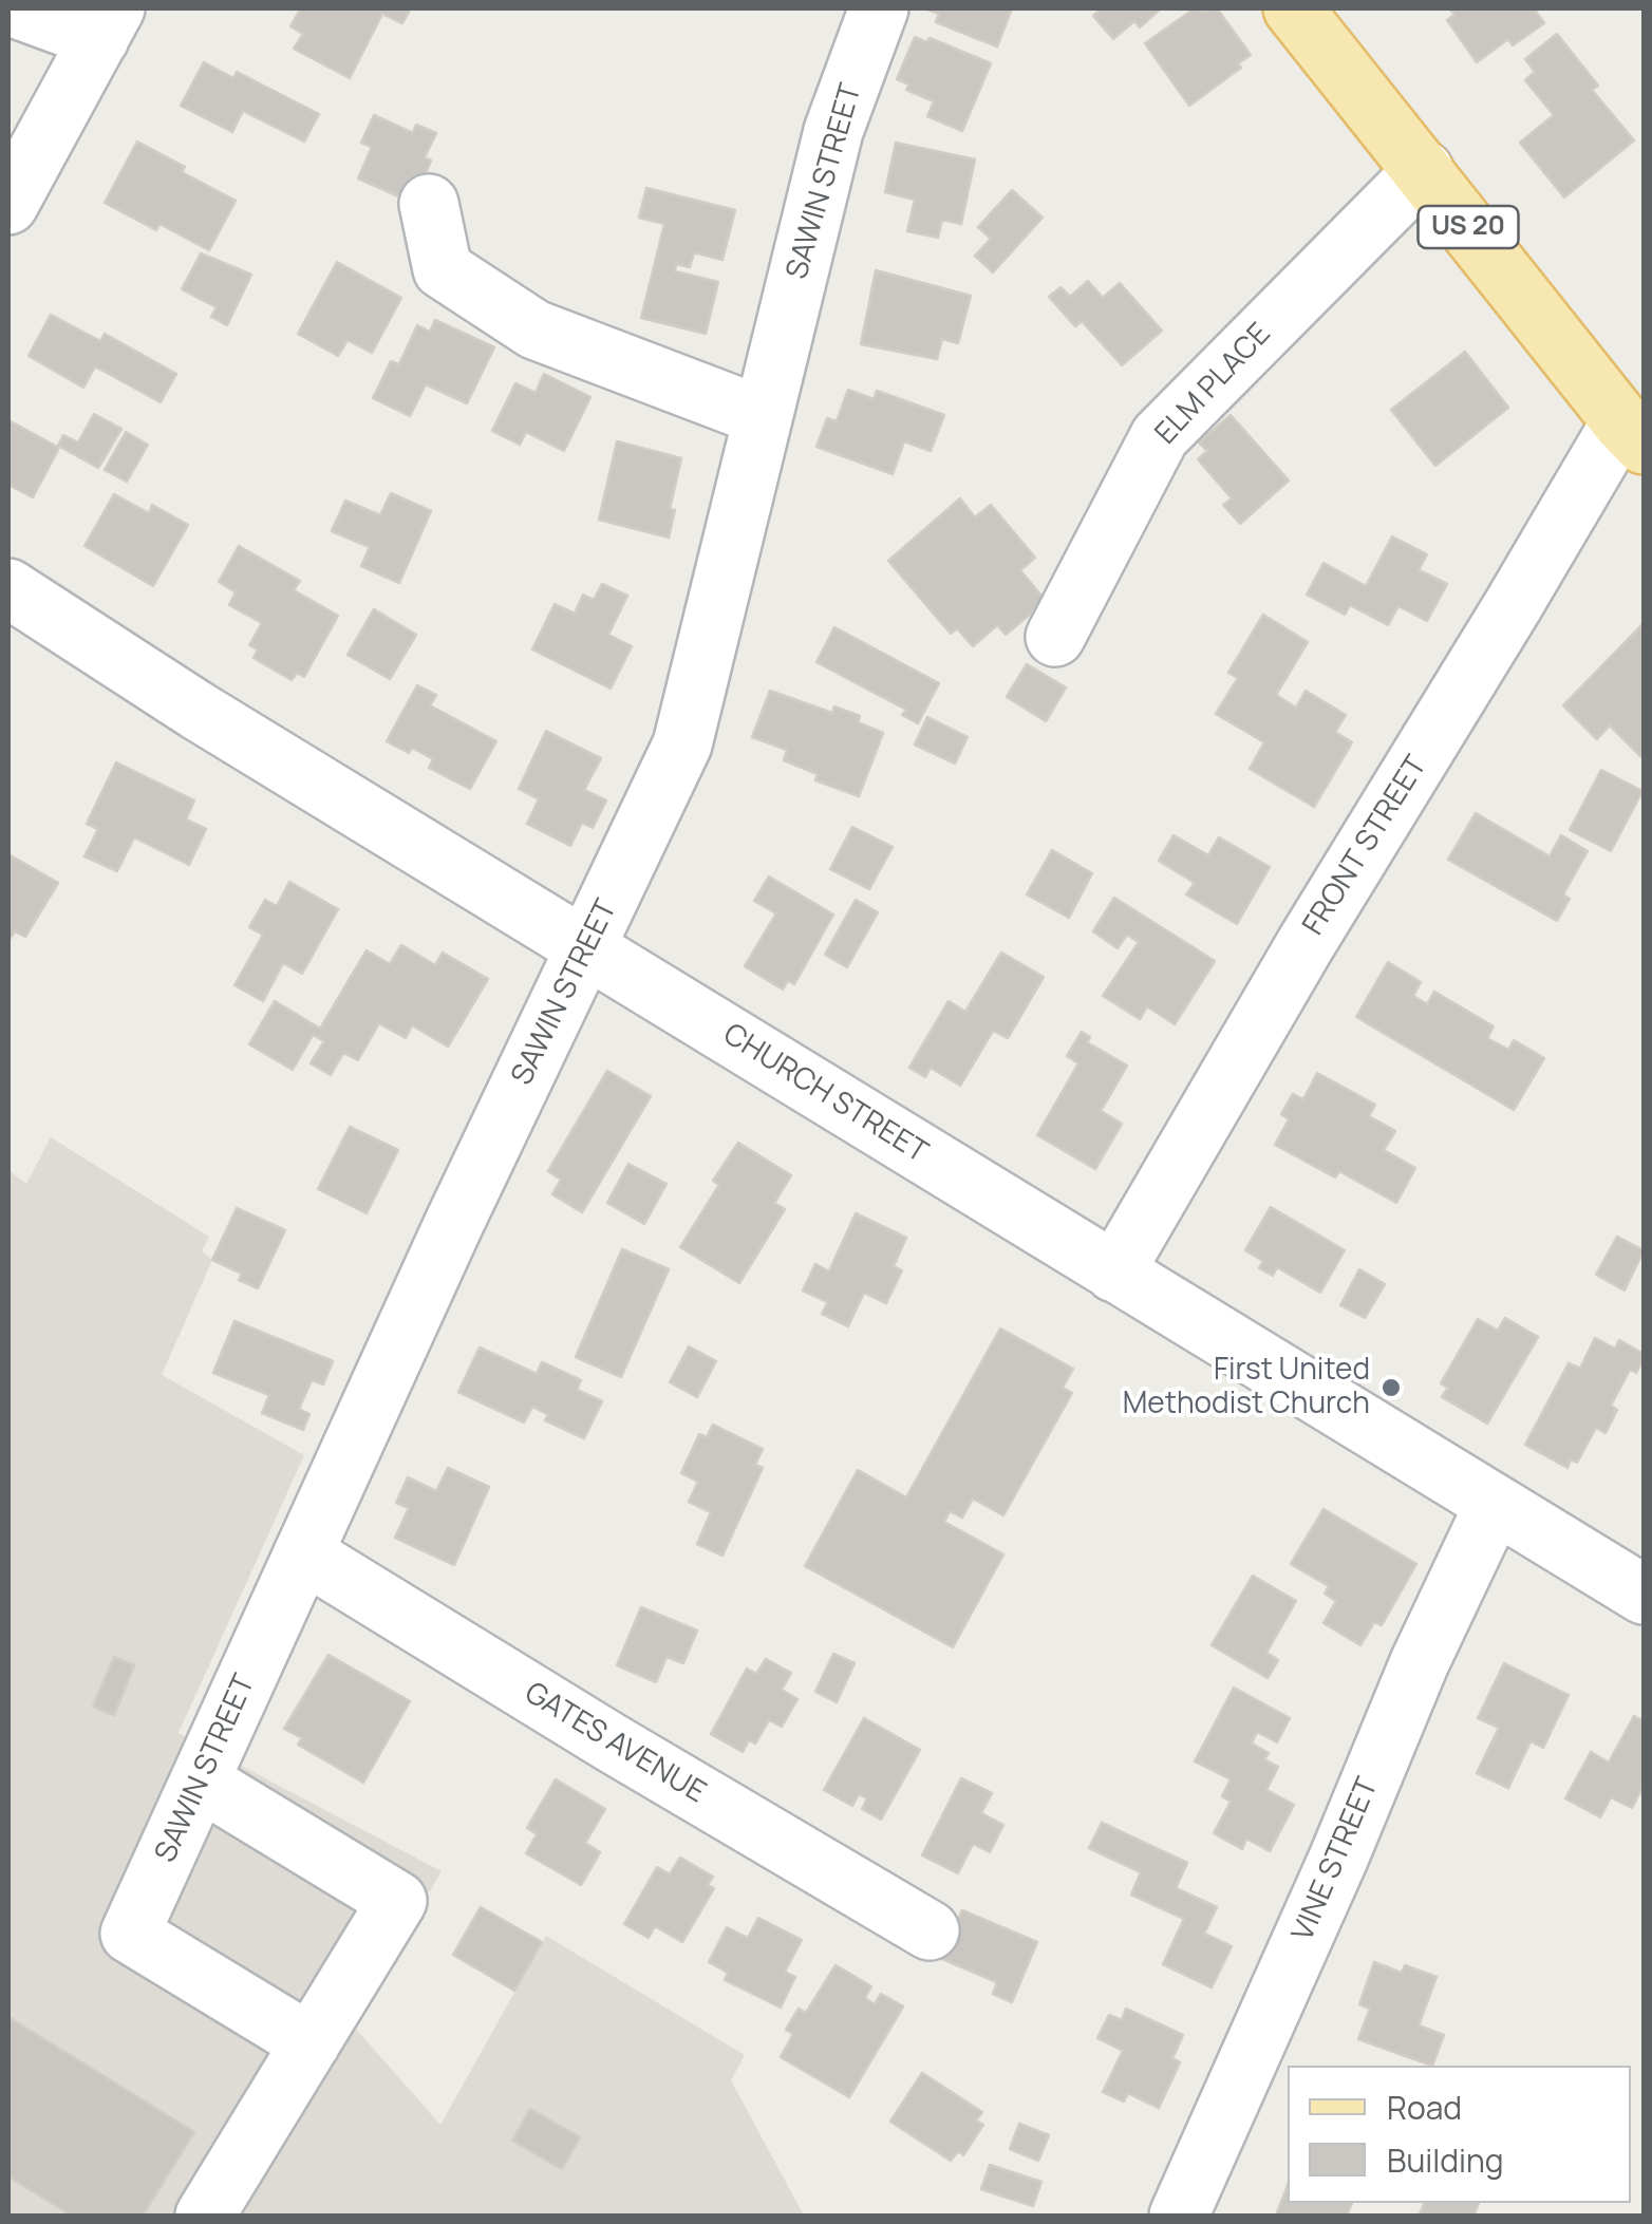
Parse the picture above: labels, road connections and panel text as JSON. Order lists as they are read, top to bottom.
{
  "streets": {
    "main road": ["US 20"],
    "street": [
      "SAWIN STREET",
      "ELM PLACE",
      "FRONT STREET",
      "CHURCH STREET",
      "GATES AVENUE",
      "VINE STREET"
    ]
  },
  "crossings": [
    ["SAWIN STREET", "CHURCH STREET"],
    ["SAWIN STREET", "GATES AVENUE"],
    ["US 20", "ELM PLACE"],
    ["US 20", "FRONT STREET"],
    ["FRONT STREET", "CHURCH STREET"],
    ["CHURCH STREET", "VINE STREET"]
  ],
  "places": ["First United Methodist Church"],
  "legend": ["Road", "Building"]
}
